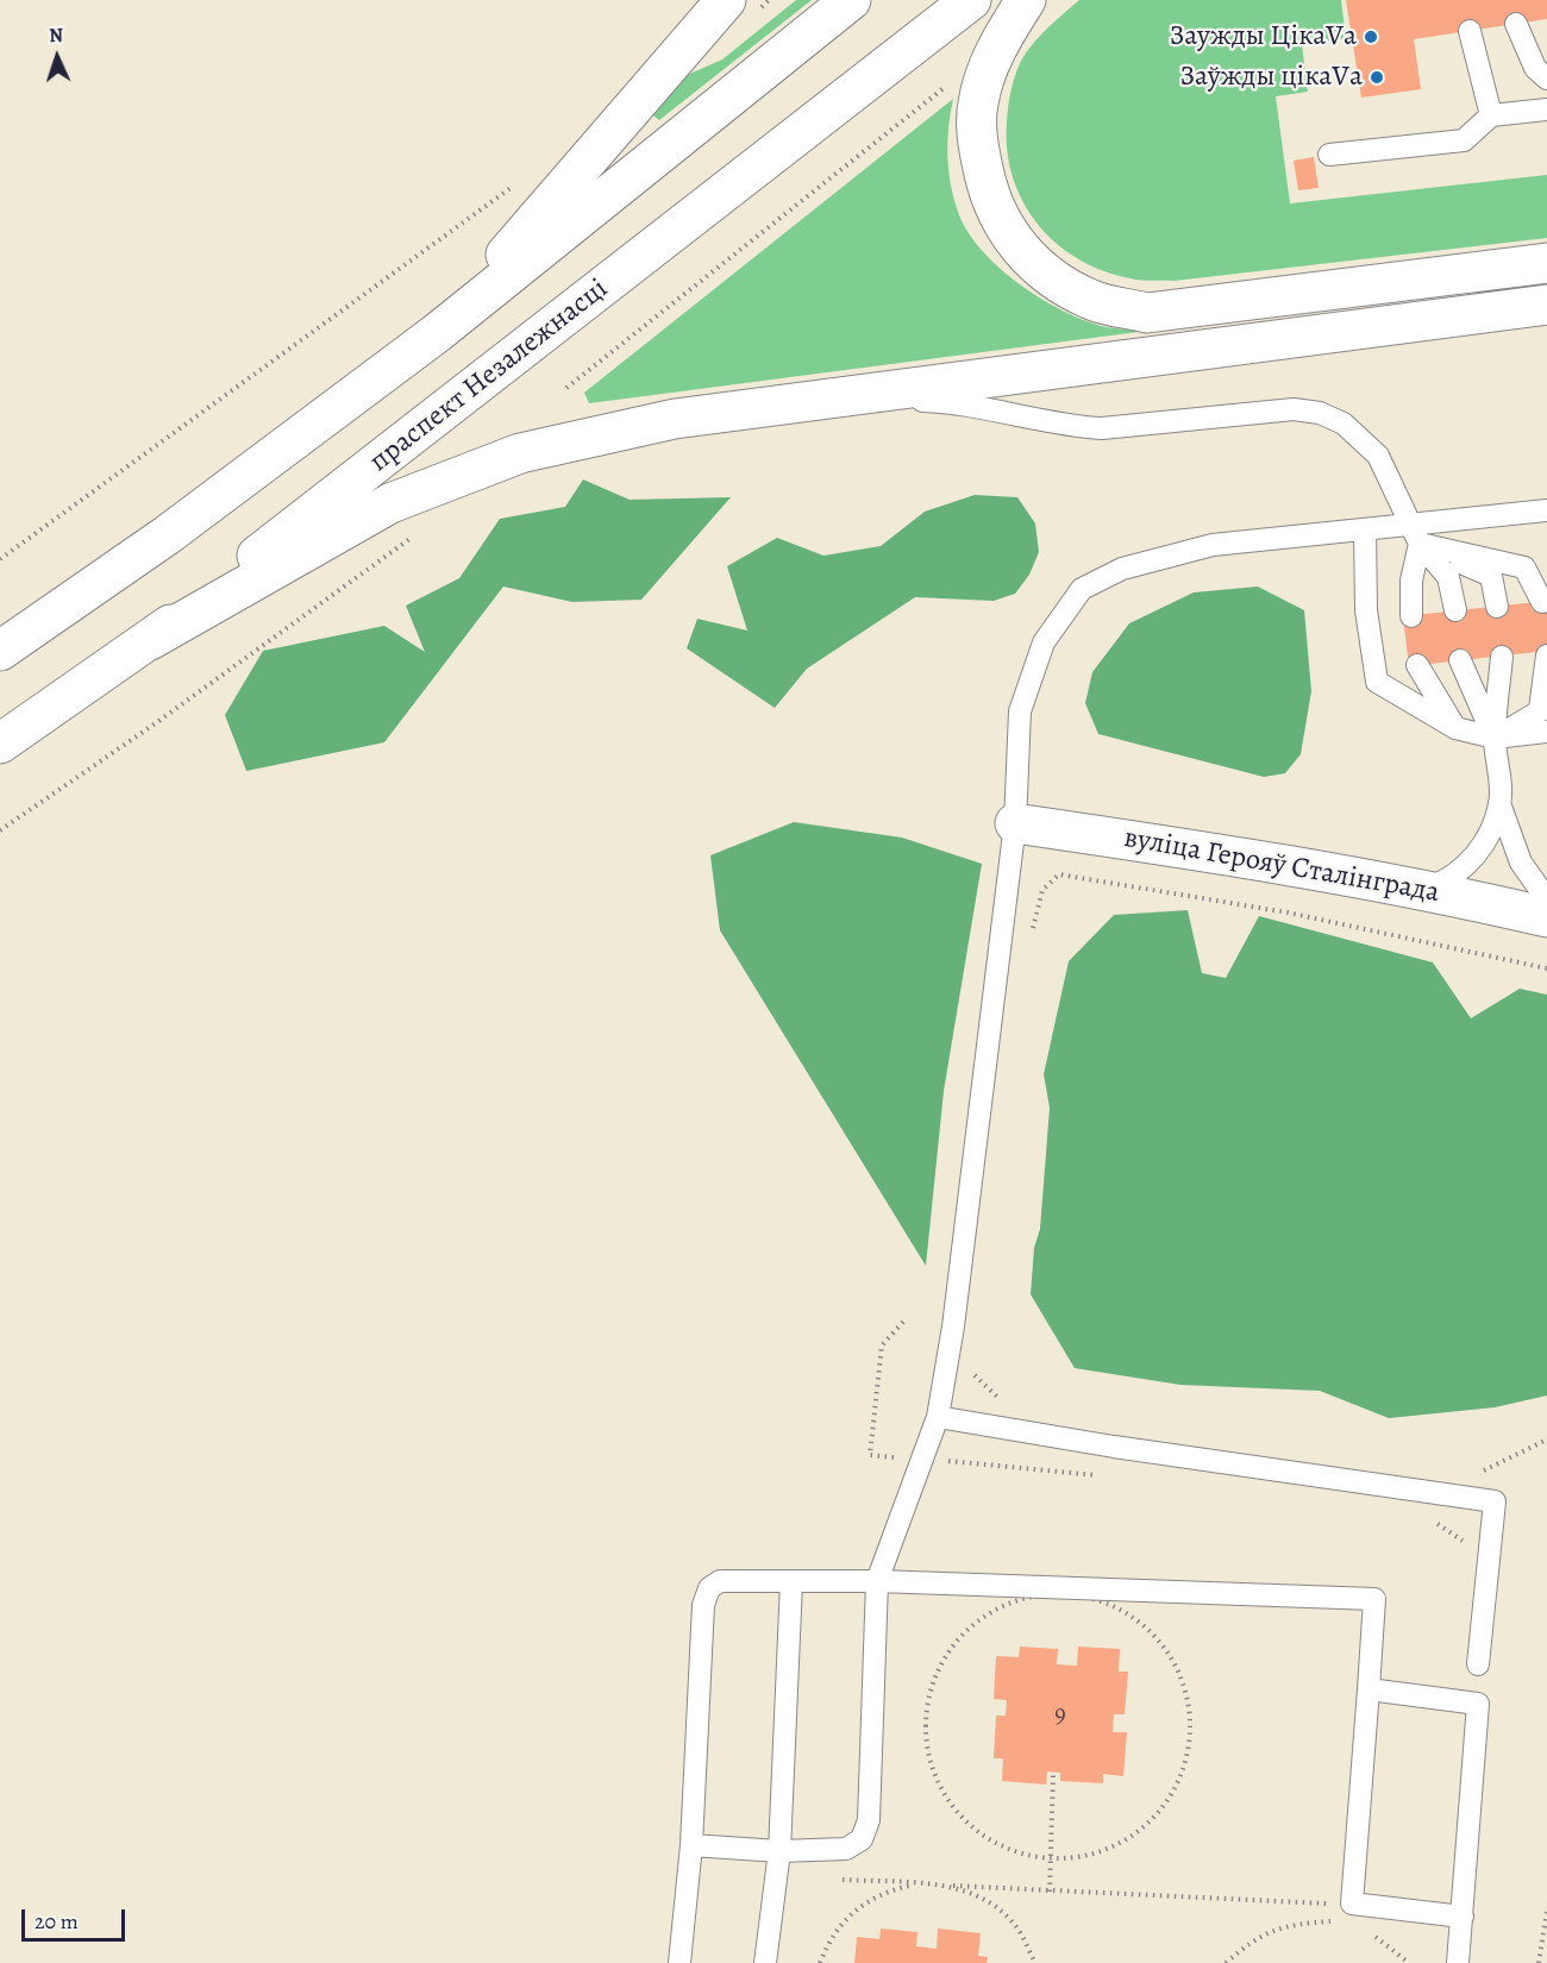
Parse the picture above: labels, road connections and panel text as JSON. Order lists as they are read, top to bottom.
{
  "streets": {
    "main road": ["праспект Незалежнасці", "вуліца Герояў Сталінграда"]
  },
  "places": ["Заужды ЦікаVа", "Заўжды цікаVа"],
  "house_numbers": ["9"],
  "scale_bar": "20 m",
  "north": "top"
}
